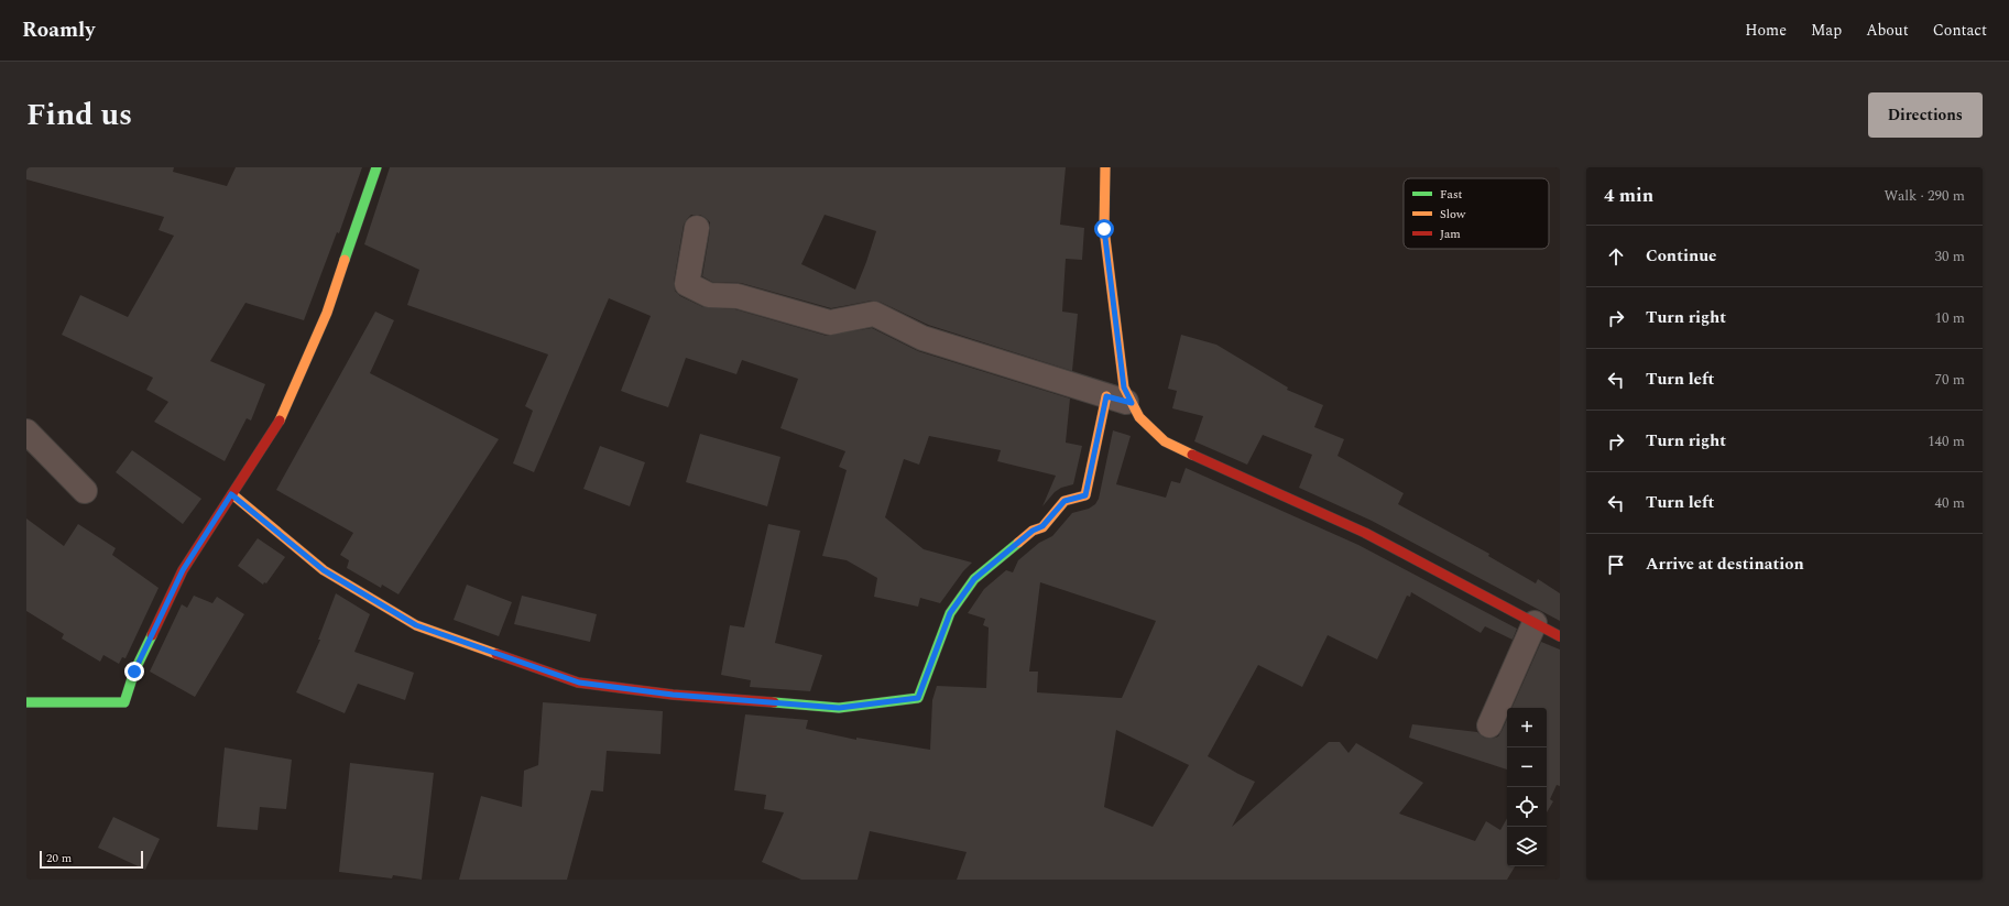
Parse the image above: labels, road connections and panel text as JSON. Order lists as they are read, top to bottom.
{
  "legend": ["Fast", "Slow", "Jam"],
  "scale_bar": "20 m",
  "page": {
    "header": "Roamly",
    "nav": [
      "Home",
      "Map",
      "About",
      "Contact"
    ],
    "title": "Find us",
    "buttons": "Directions",
    "heading": ["4 min", "Walk · 290 m"],
    "list": [
      ["Continue", "30 m"],
      ["Turn right", "10 m"],
      ["Turn left", "70 m"],
      ["Turn right", "140 m"],
      ["Turn left", "40 m"],
      "Arrive at destination"
    ],
    "map_buttons": ["+", "−"],
    "scale": "20 m"
  }
}
